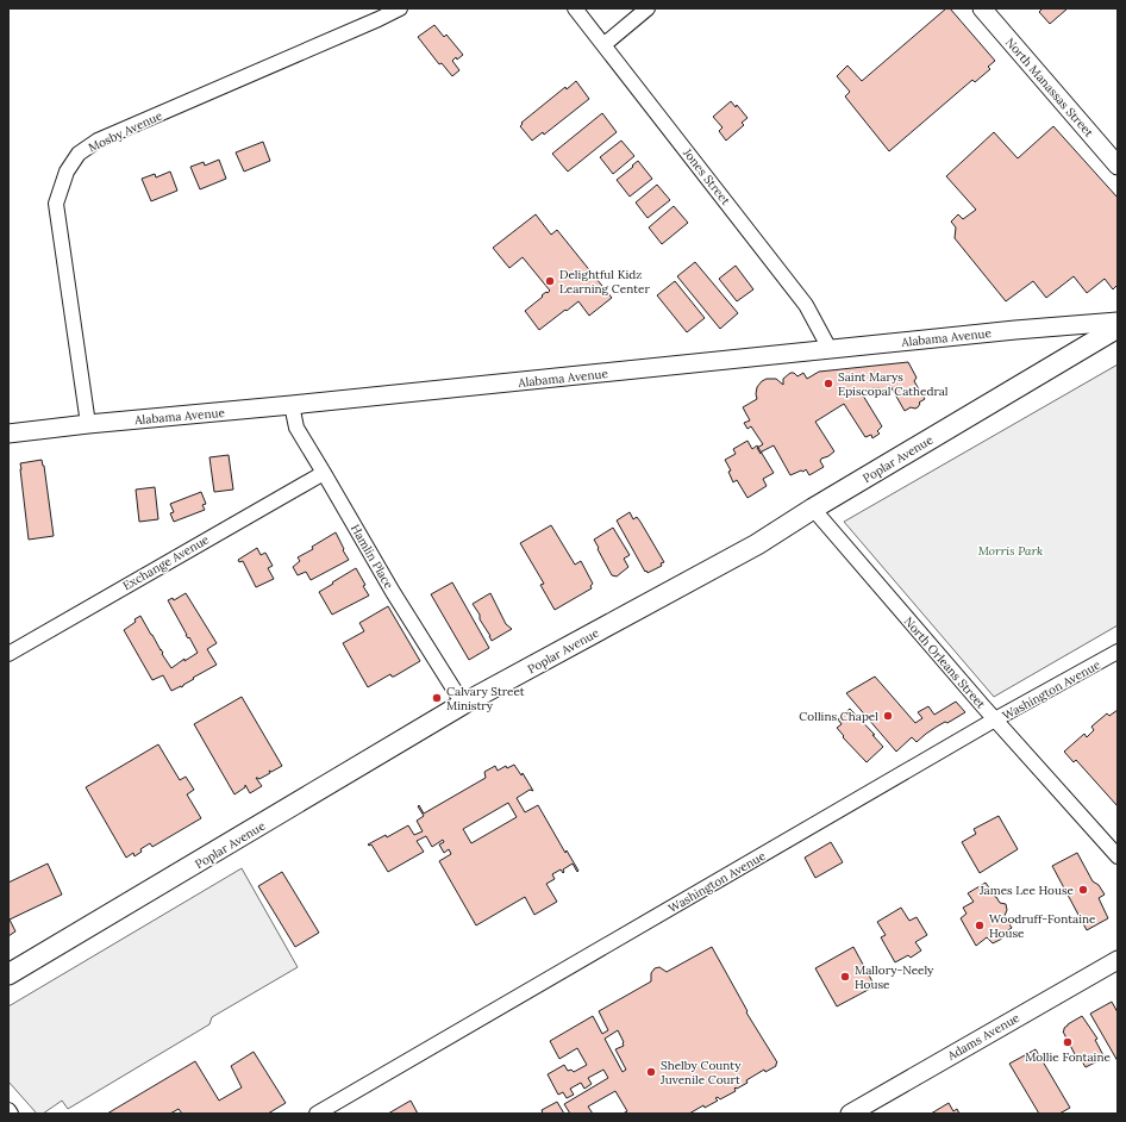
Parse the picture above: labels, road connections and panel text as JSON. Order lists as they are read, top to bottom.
{
  "streets": {
    "main road": ["Poplar Avenue"],
    "street": [
      "North Manassas Street",
      "Mosby Avenue",
      "Jones Street",
      "Alabama Avenue",
      "Hamlin Place",
      "Exchange Avenue",
      "North Orleans Street",
      "Washington Avenue",
      "Adams Avenue"
    ]
  },
  "crossings": [
    ["Mosby Avenue", "Alabama Avenue"],
    ["Jones Street", "Alabama Avenue"],
    ["Alabama Avenue", "Hamlin Place"],
    ["Poplar Avenue", "Hamlin Place"],
    ["Poplar Avenue", "North Orleans Street"],
    ["Hamlin Place", "Exchange Avenue"],
    ["North Orleans Street", "Washington Avenue"]
  ],
  "parks": ["Morris Park"],
  "places": [
    "Delightful Kidz Learning Center",
    "Saint Marys Episcopal Cathedral",
    "Calvary Street Ministry",
    "Collins Chapel",
    "James Lee House",
    "Woodruff-Fontaine House",
    "Mallory-Neely House",
    "Mollie Fontaine",
    "Shelby County Juvenile Court"
  ]
}
